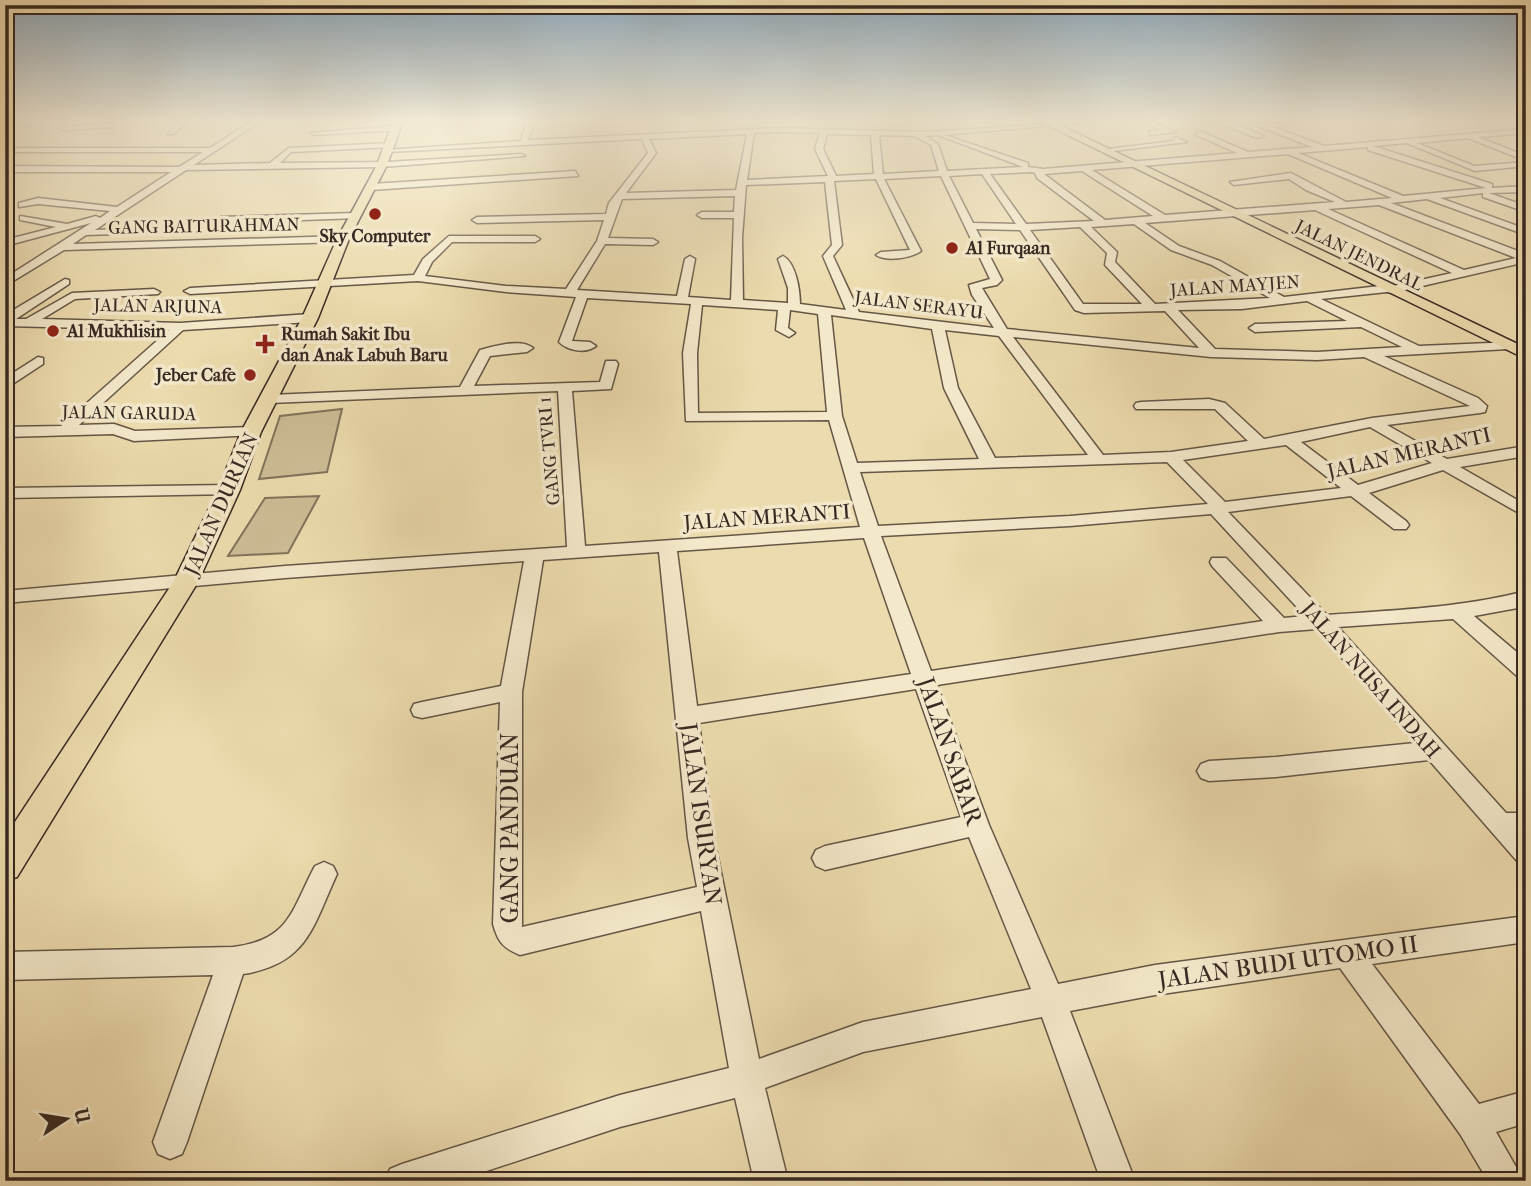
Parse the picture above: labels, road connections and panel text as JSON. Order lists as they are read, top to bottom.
{
  "streets": {
    "main road": ["JALAN JENDRAL", "JALAN DURIAN"],
    "street": [
      "GANG BAITURAHMAN",
      "JALAN MAYJEN",
      "JALAN SERAYU",
      "JALAN ARJUNA",
      "JALAN GARUDA",
      "GANG TVRI 1",
      "JALAN MERANTI",
      "JALAN NUSA INDAH",
      "JALAN SABAR",
      "JALAN ISURYAN",
      "GANG PANDUAN",
      "JALAN BUDI UTOMO II"
    ]
  },
  "crossings": [
    ["GANG BAITURAHMAN", "JALAN DURIAN"],
    ["JALAN JENDRAL", "JALAN MAYJEN"],
    ["JALAN JENDRAL", "JALAN SERAYU"],
    ["JALAN SERAYU", "JALAN DURIAN"],
    ["JALAN SERAYU", "JALAN SABAR"],
    ["JALAN ARJUNA", "JALAN DURIAN"],
    ["JALAN GARUDA", "JALAN DURIAN"],
    ["GANG TVRI 1", "JALAN MERANTI"],
    ["GANG TVRI 1", "JALAN DURIAN"],
    ["JALAN MERANTI", "JALAN DURIAN"],
    ["JALAN MERANTI", "JALAN NUSA INDAH"],
    ["JALAN MERANTI", "JALAN SABAR"],
    ["JALAN MERANTI", "JALAN ISURYAN"],
    ["JALAN MERANTI", "GANG PANDUAN"],
    ["JALAN SABAR", "JALAN BUDI UTOMO II"],
    ["JALAN ISURYAN", "GANG PANDUAN"]
  ],
  "places": {
    "other": [
      "Sky Computer",
      "Al Furqaan",
      "Al Mukhlisin",
      "Jeber Cafe"
    ],
    "health": ["Rumah Sakit Ibu dan Anak Labuh Baru"]
  },
  "north": "right"
}
